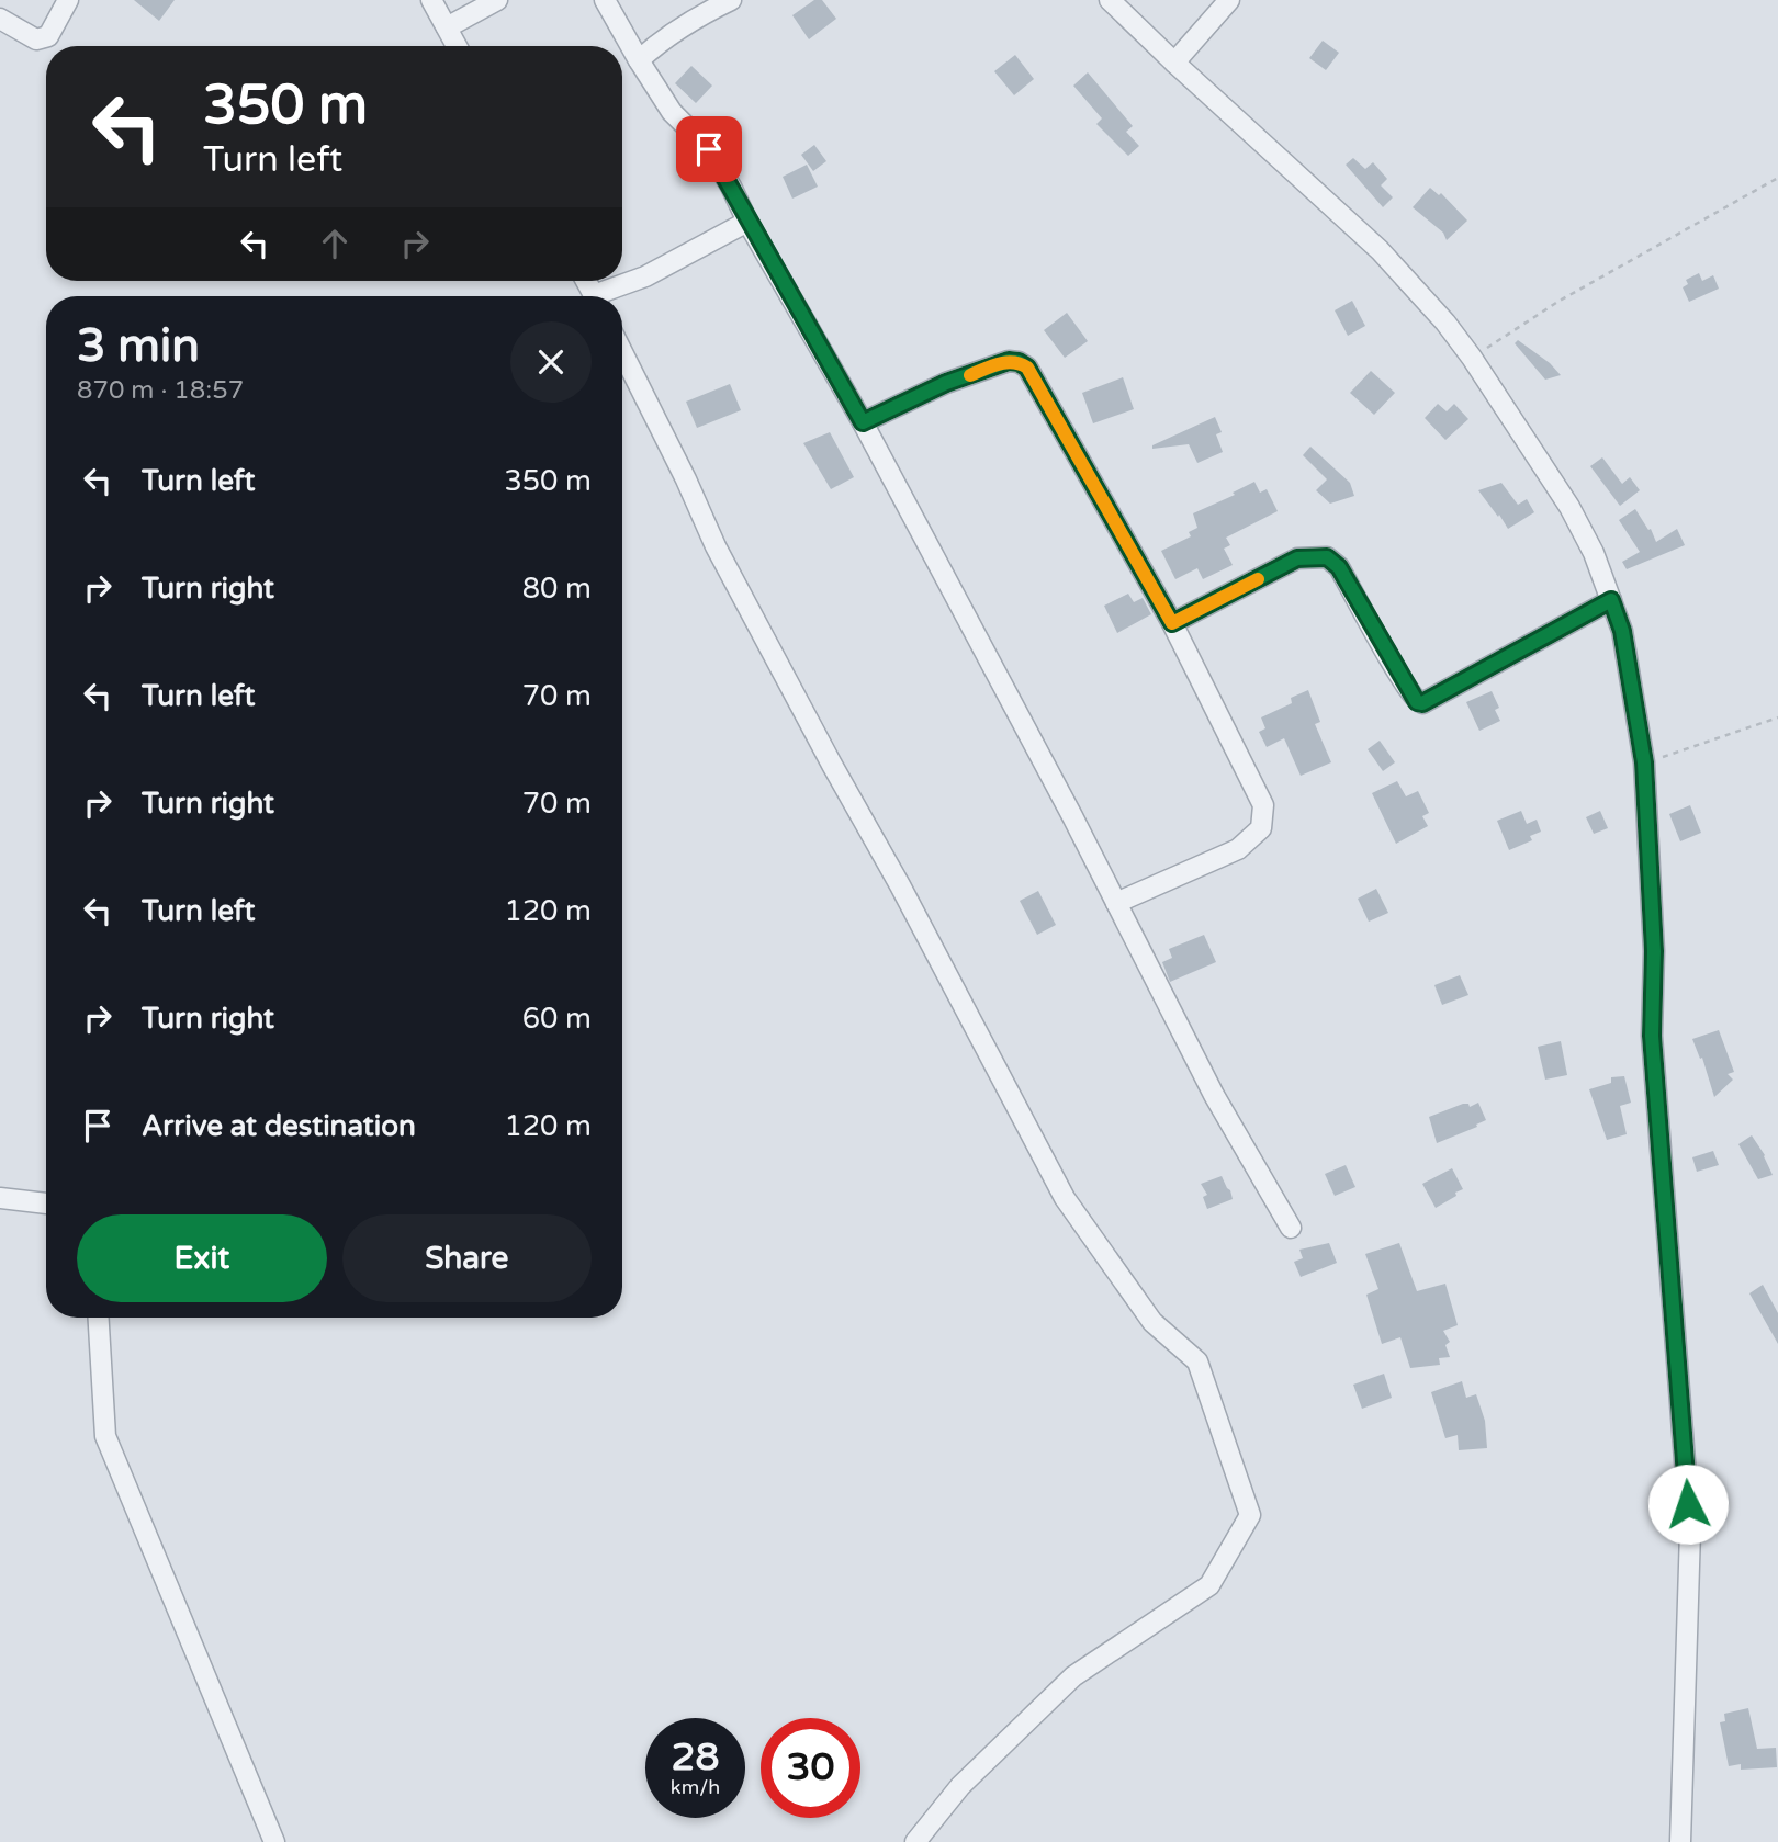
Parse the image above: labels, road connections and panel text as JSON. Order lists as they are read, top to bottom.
{
  "page": {
    "turn": ["350 m", "Turn left"],
    "heading": ["3 min", "870 m · 18:57"],
    "list": [
      {
        "name": "Turn left",
        "value": "350 m"
      },
      {
        "name": "Turn right",
        "value": "80 m"
      },
      {
        "name": "Turn left",
        "value": "70 m"
      },
      {
        "name": "Turn right",
        "value": "70 m"
      },
      {
        "name": "Turn left",
        "value": "120 m"
      },
      {
        "name": "Turn right",
        "value": "60 m"
      },
      {
        "name": "Arrive at destination",
        "value": "120 m"
      }
    ],
    "buttons": ["Exit", "Share"],
    "speed": "28 km/h",
    "limit": "30"
  }
}
